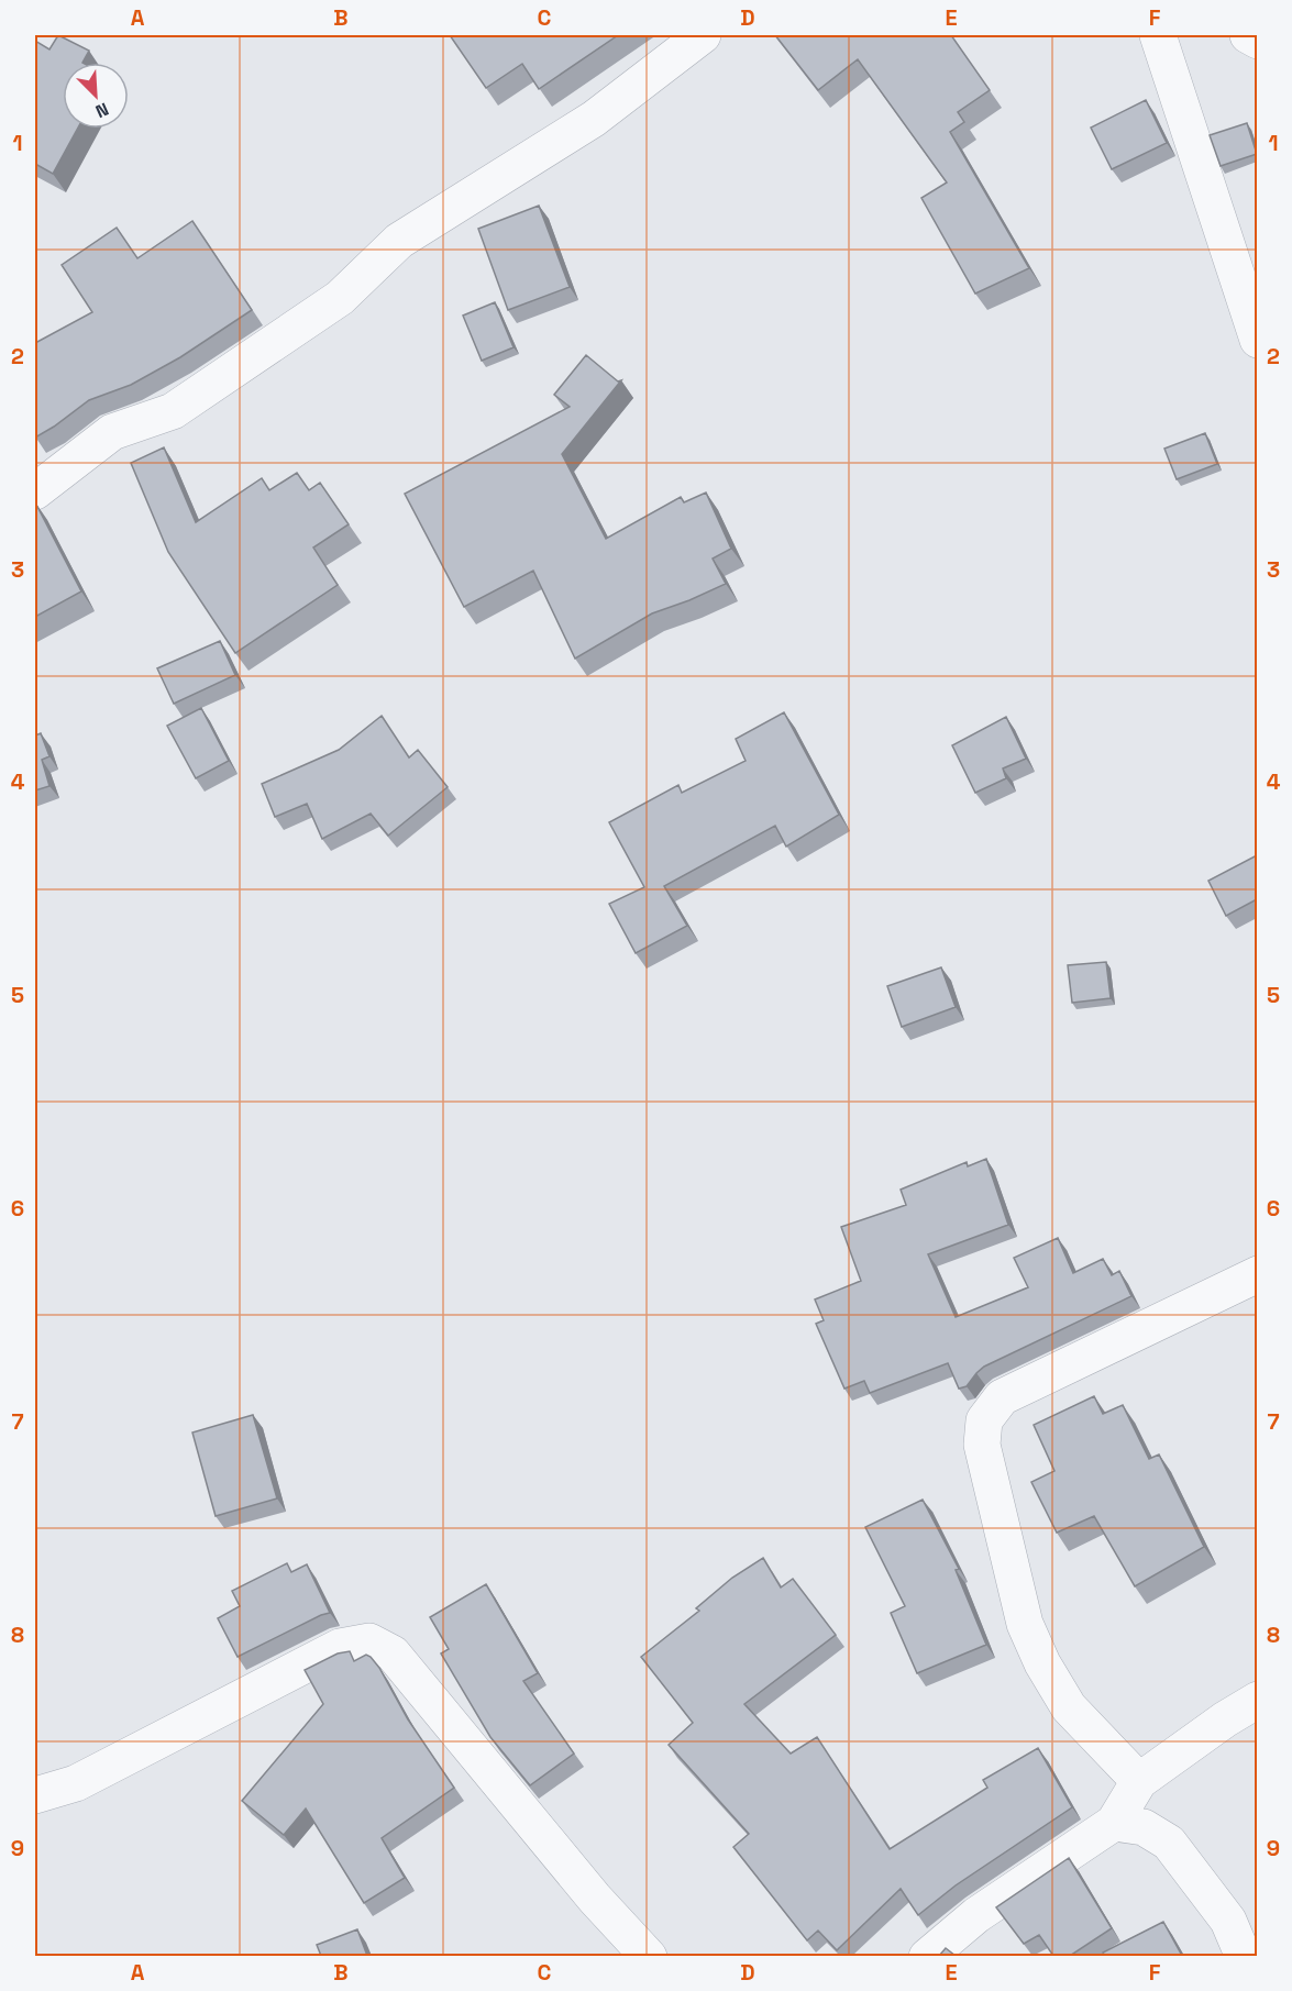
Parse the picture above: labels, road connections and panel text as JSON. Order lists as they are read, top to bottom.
{
  "north": "bottom right",
  "grid": {
    "columns": [
      "A",
      "B",
      "C",
      "D",
      "E",
      "F"
    ],
    "rows": [
      "1",
      "2",
      "3",
      "4",
      "5",
      "6",
      "7",
      "8",
      "9"
    ]
  }
}
